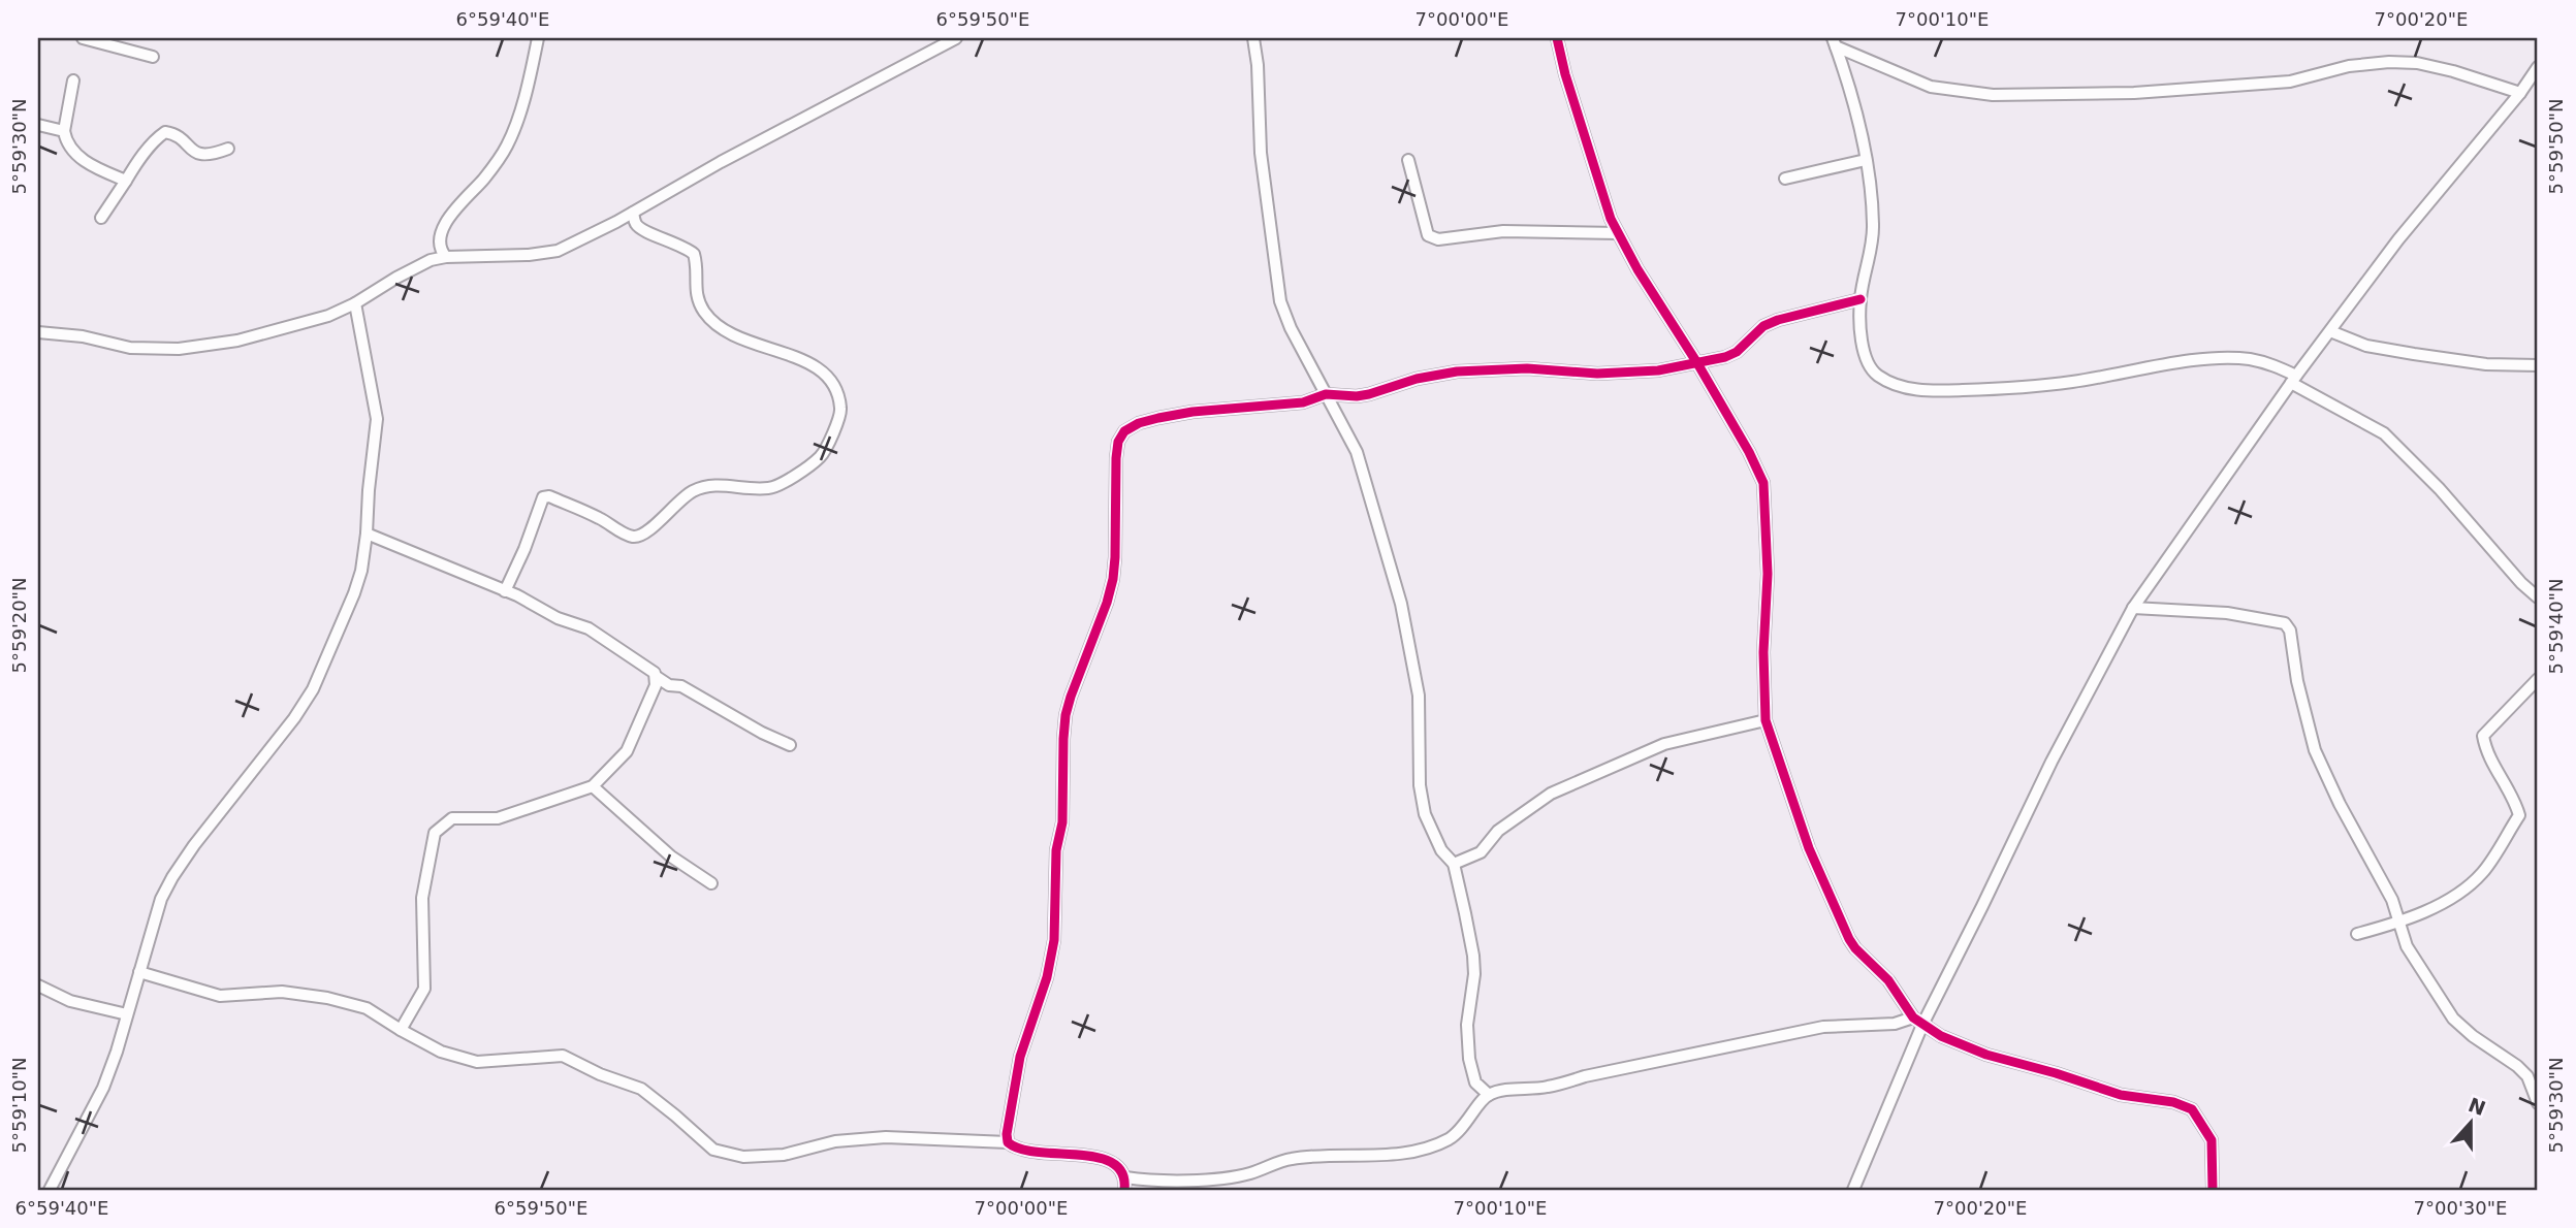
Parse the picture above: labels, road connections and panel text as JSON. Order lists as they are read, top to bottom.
{
  "north": "top",
  "coordinates": [
    "6°59'40\"E",
    "6°59'50\"E",
    "7°00'00\"E",
    "7°00'10\"E",
    "7°00'20\"E",
    "5°59'30\"N",
    "5°59'50\"N",
    "5°59'20\"N",
    "5°59'40\"N",
    "5°59'10\"N",
    "7°00'30\"E"
  ]
}
